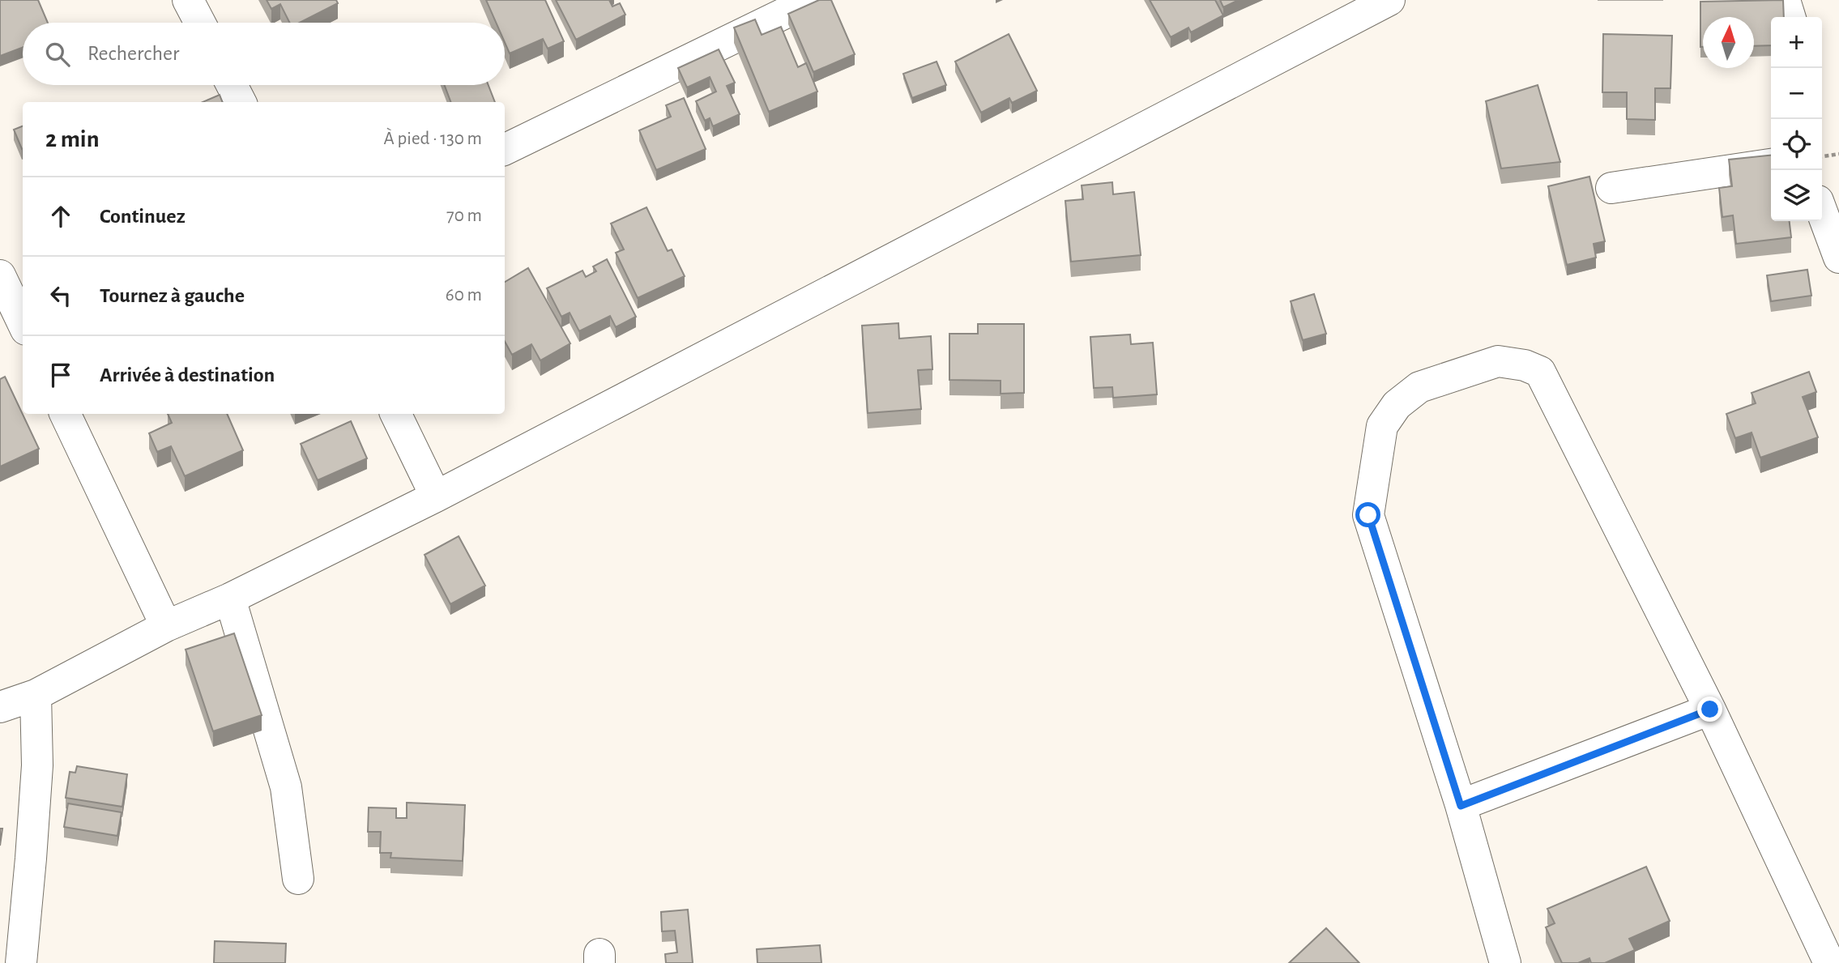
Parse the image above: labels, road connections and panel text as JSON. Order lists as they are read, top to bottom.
{
  "north": "top",
  "page": {
    "map_buttons": ["+", "−"],
    "search": "Rechercher",
    "heading": ["2 min", "À pied · 130 m"],
    "list": [
      ["Continuez", "70 m"],
      ["Tournez à gauche", "60 m"],
      "Arrivée à destination"
    ]
  }
}
